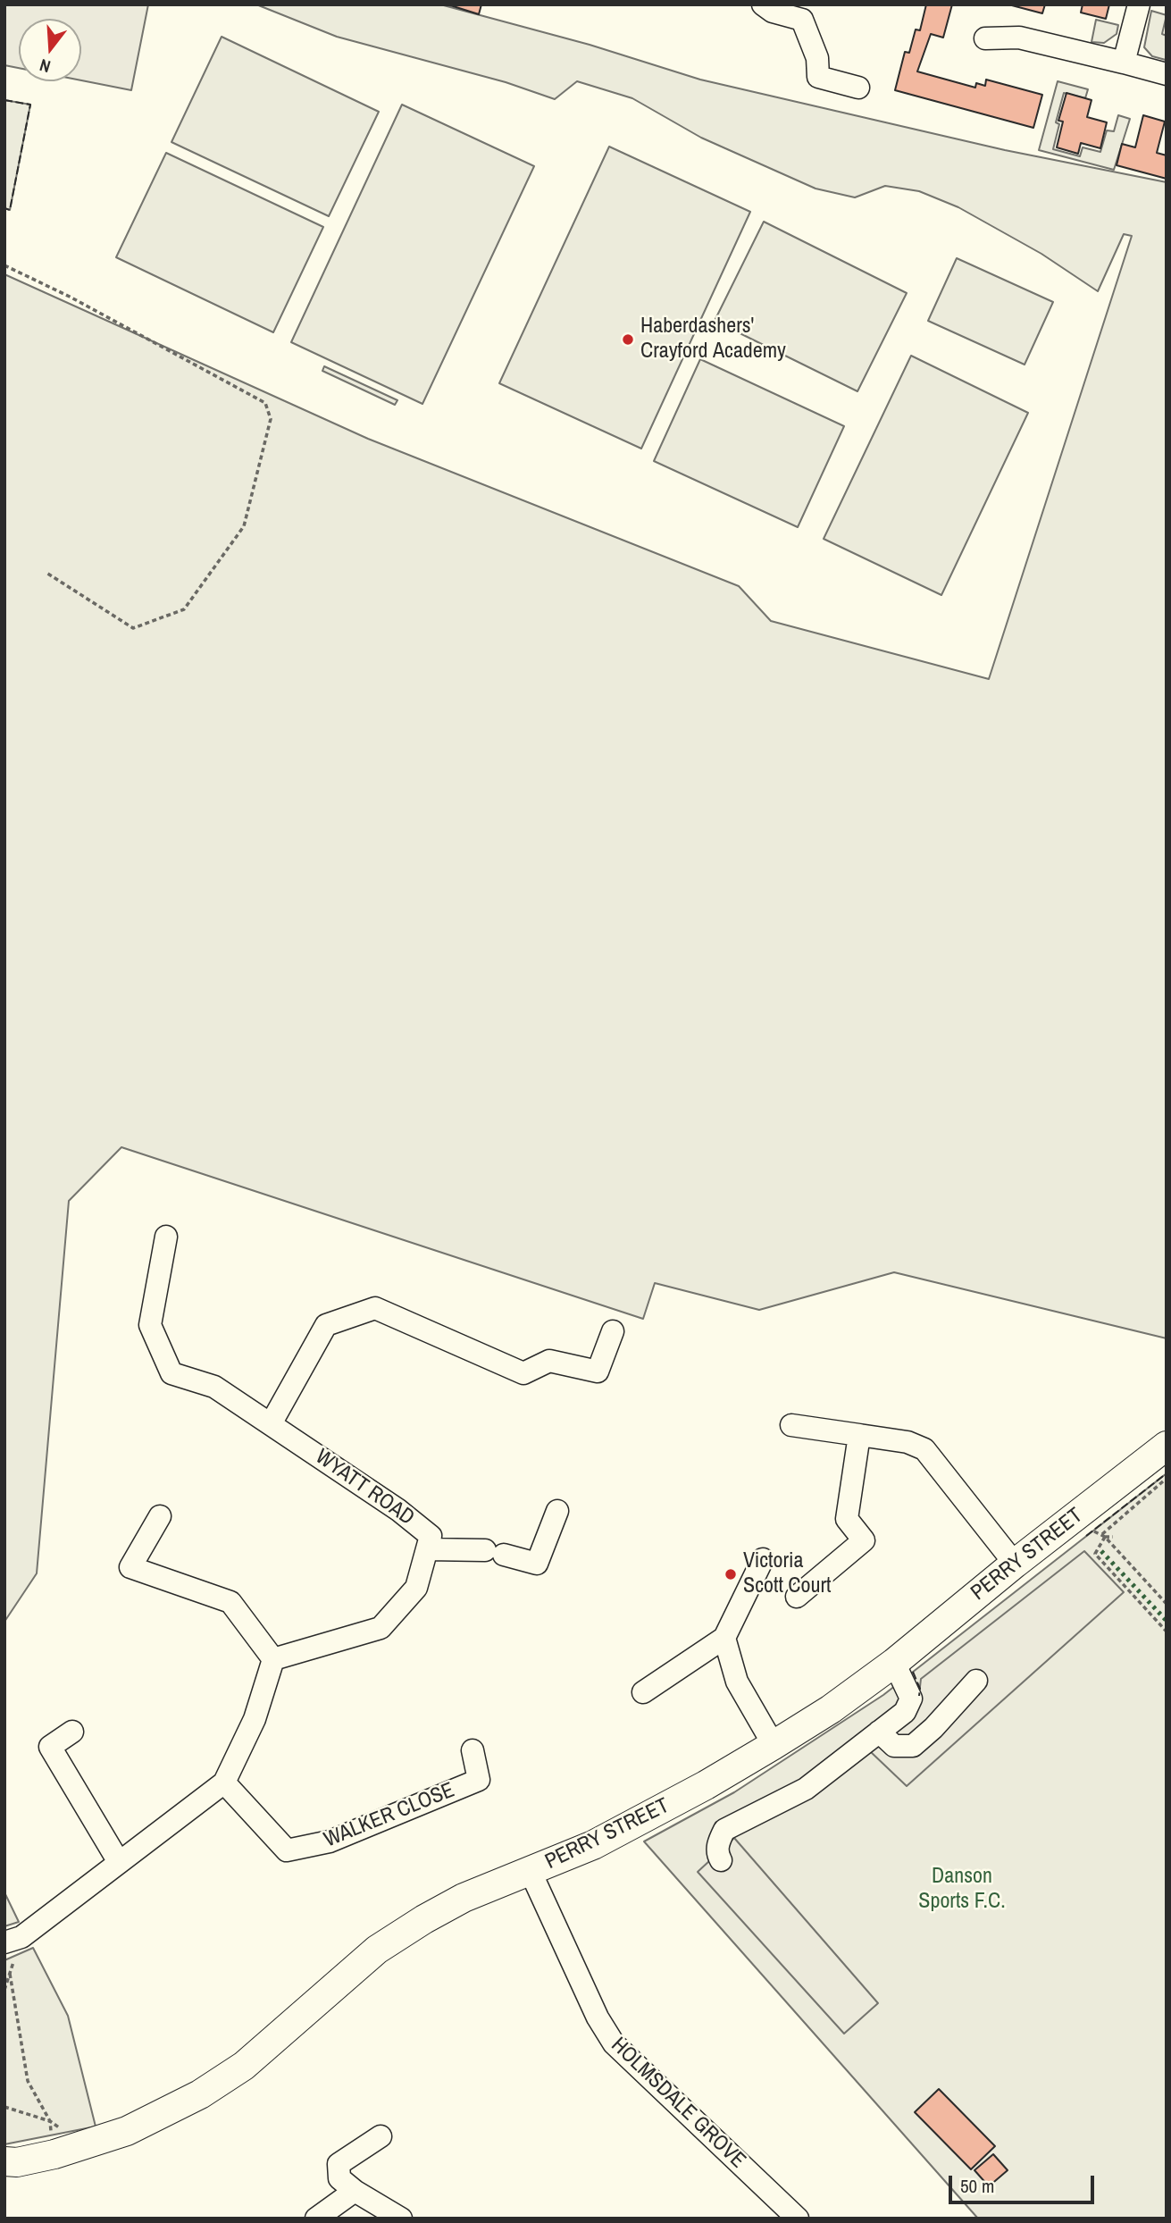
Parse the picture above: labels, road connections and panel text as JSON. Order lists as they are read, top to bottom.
{
  "streets": {
    "main road": ["PERRY STREET"],
    "street": ["WYATT ROAD", "WALKER CLOSE", "HOLMSDALE GROVE"]
  },
  "crossings": [
    ["PERRY STREET", "HOLMSDALE GROVE"]
  ],
  "parks": ["Danson Sports F.C."],
  "places": ["Haberdashers' Crayford Academy", "Victoria Scott Court"],
  "scale_bar": "50 m",
  "north": "bottom"
}
